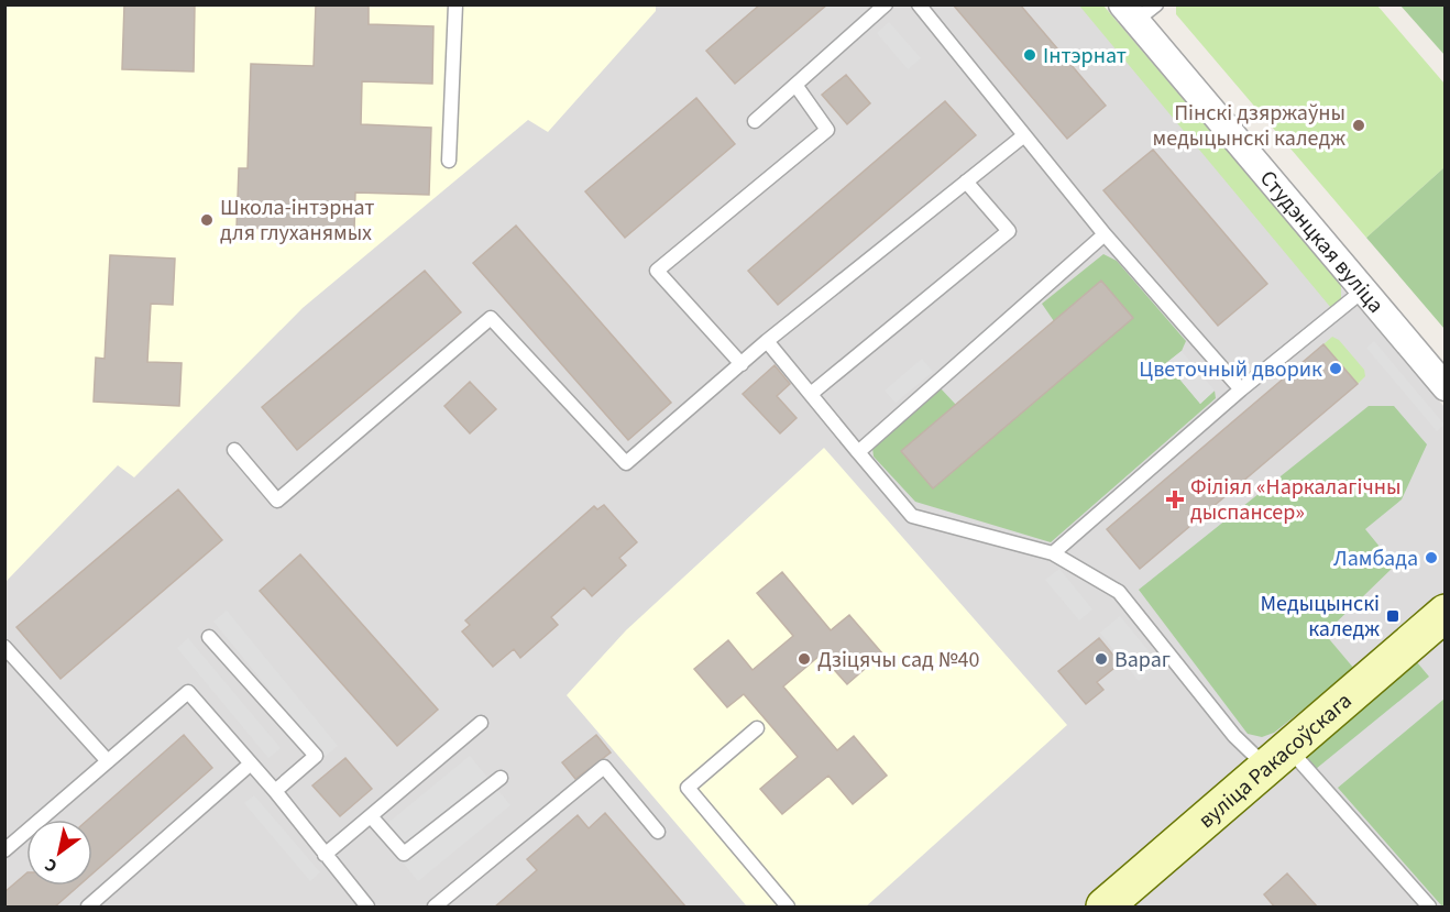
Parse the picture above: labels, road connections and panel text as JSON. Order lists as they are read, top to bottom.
{
  "streets": {
    "main road": ["вуліца Ракасоўскага"],
    "street": ["Студэнцкая вуліца"]
  },
  "places": {
    "other": [
      "Інтэрнат",
      "Пінскі дзяржаўны медыцынскі каледж",
      "Школа-інтэрнат для глуханямых",
      "Цветочный дворик",
      "Ламбада",
      "Дзіцячы сад №40",
      "Вараг"
    ],
    "health": ["Філіял «Наркалагічны дыспансер»"],
    "transit": ["Медыцынскі каледж"]
  },
  "north": "bottom left"
}
